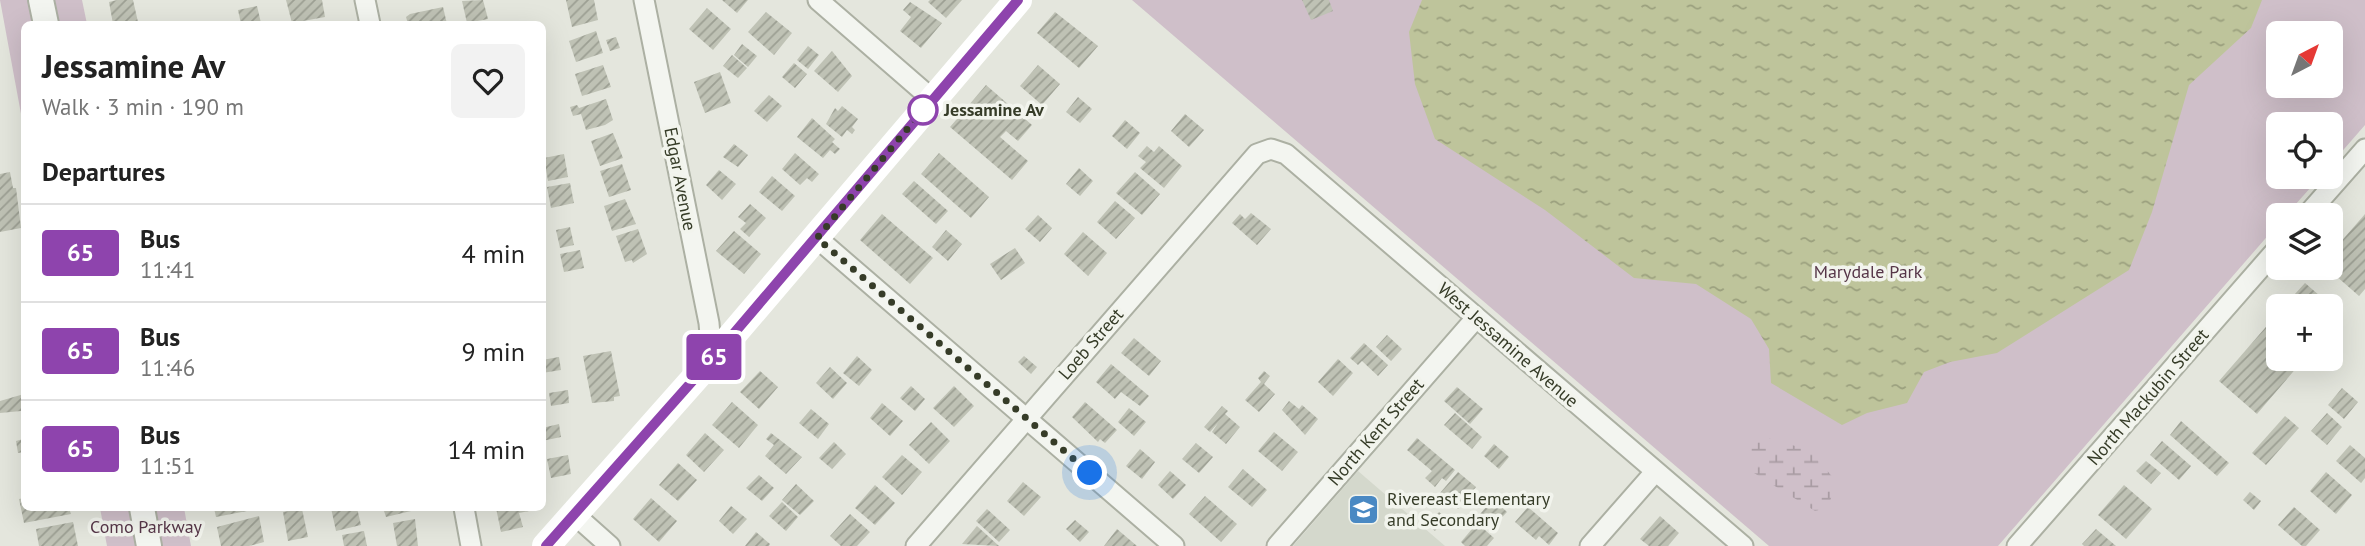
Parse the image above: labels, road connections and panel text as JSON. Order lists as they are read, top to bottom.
{
  "streets": {
    "street": [
      "Edgar Avenue",
      "Loeb Street",
      "West Jessamine Avenue",
      "North Mackubin Street",
      "North Kent Street"
    ]
  },
  "crossings": [
    ["Loeb Street", "West Jessamine Avenue"],
    ["West Jessamine Avenue", "North Kent Street"]
  ],
  "parks": ["Marydale Park", "Como Parkway"],
  "places": {
    "other": ["Jessamine Av"],
    "school or university": ["Rivereast Elementary and Secondary"]
  },
  "lines": ["bus line 65"],
  "north": "top right",
  "page": {
    "on_map": "65",
    "map_buttons": "+",
    "heading": [
      ["Jessamine Av", "Walk · 3 min · 190 m"],
      "Departures"
    ],
    "list": [
      {
        "mark": "65",
        "name": "Bus",
        "note": "11:41",
        "value": "4 min"
      },
      {
        "mark": "65",
        "name": "Bus",
        "note": "11:46",
        "value": "9 min"
      },
      {
        "mark": "65",
        "name": "Bus",
        "note": "11:51",
        "value": "14 min"
      }
    ]
  }
}
